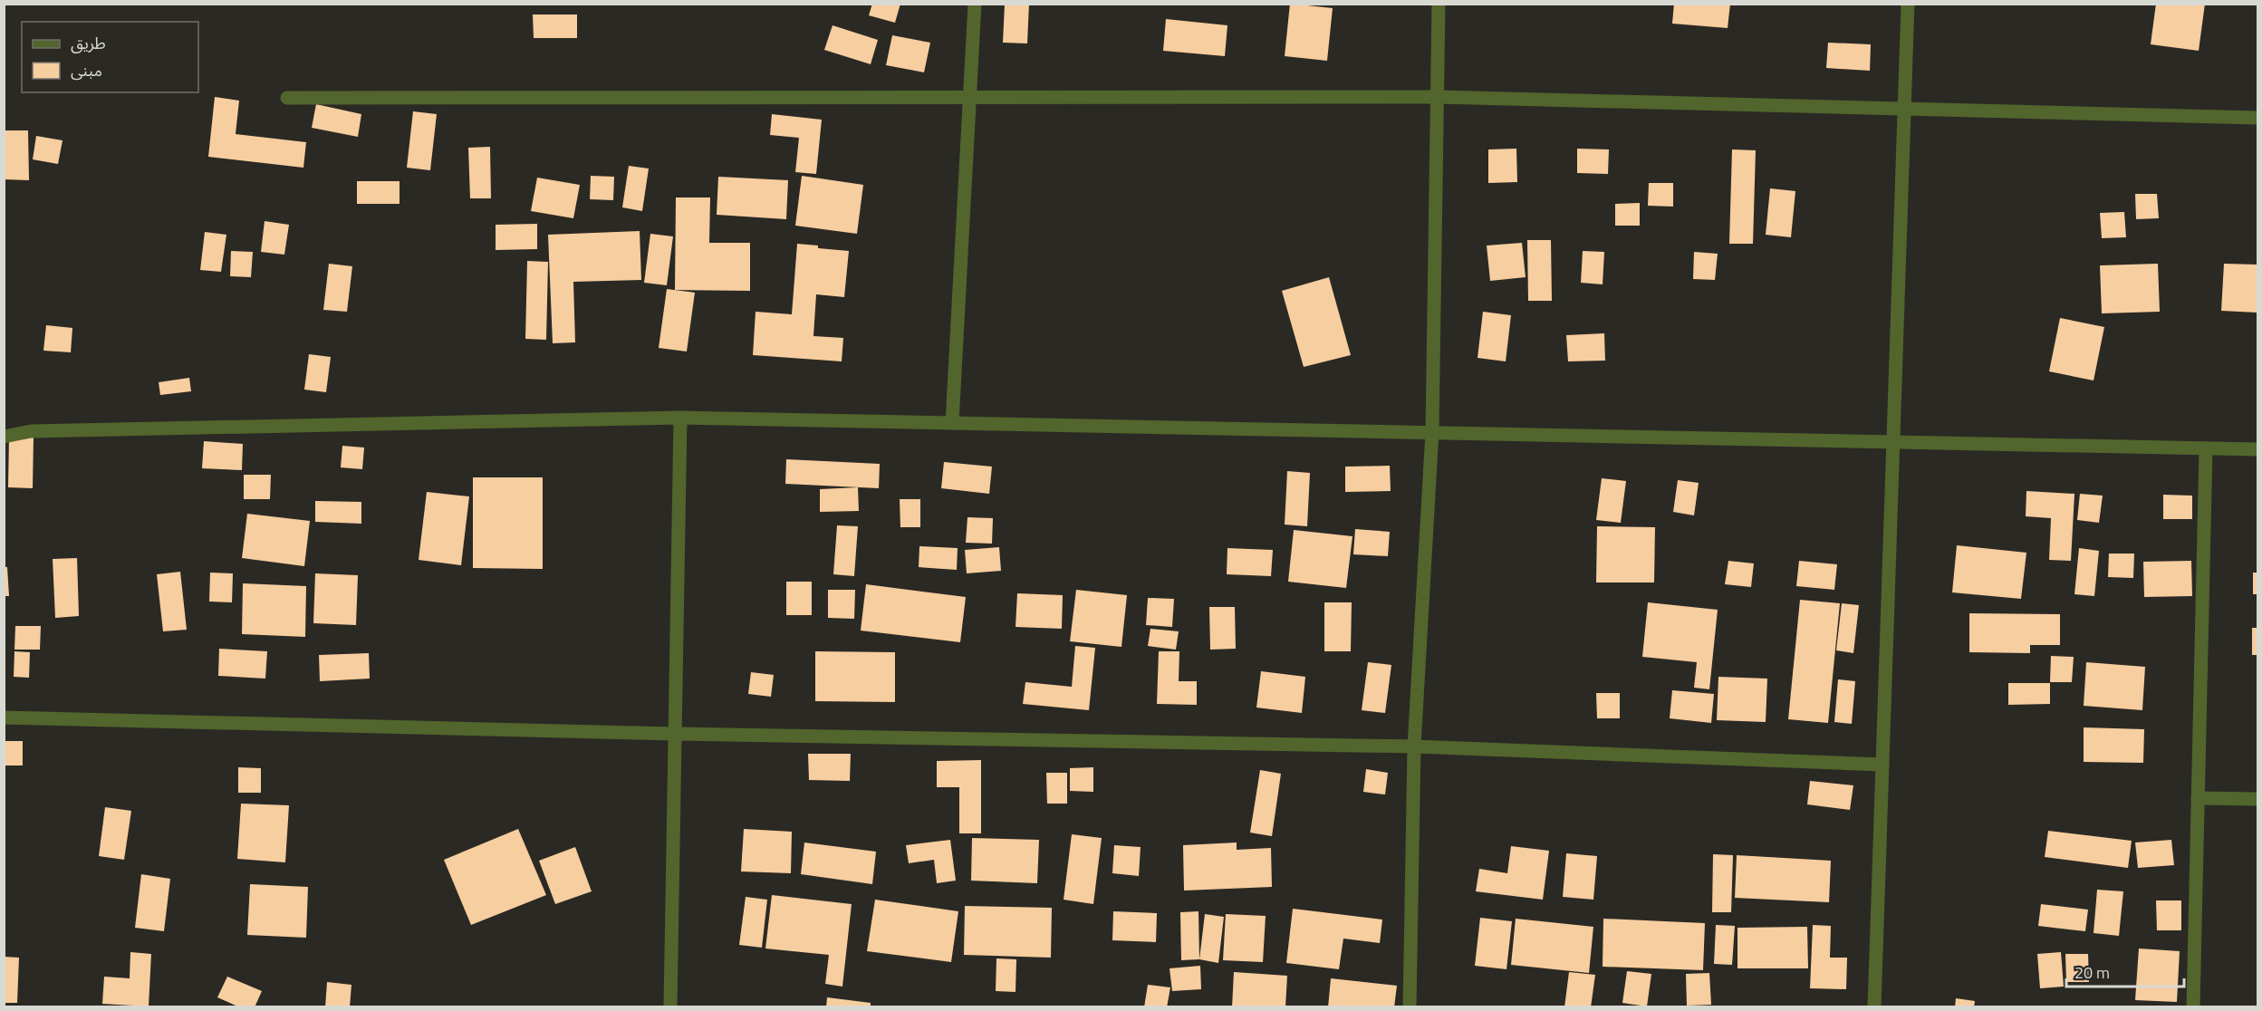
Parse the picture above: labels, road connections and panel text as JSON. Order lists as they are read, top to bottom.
{
  "legend": ["طريق", "مبنى"],
  "scale_bar": "20 m"
}
